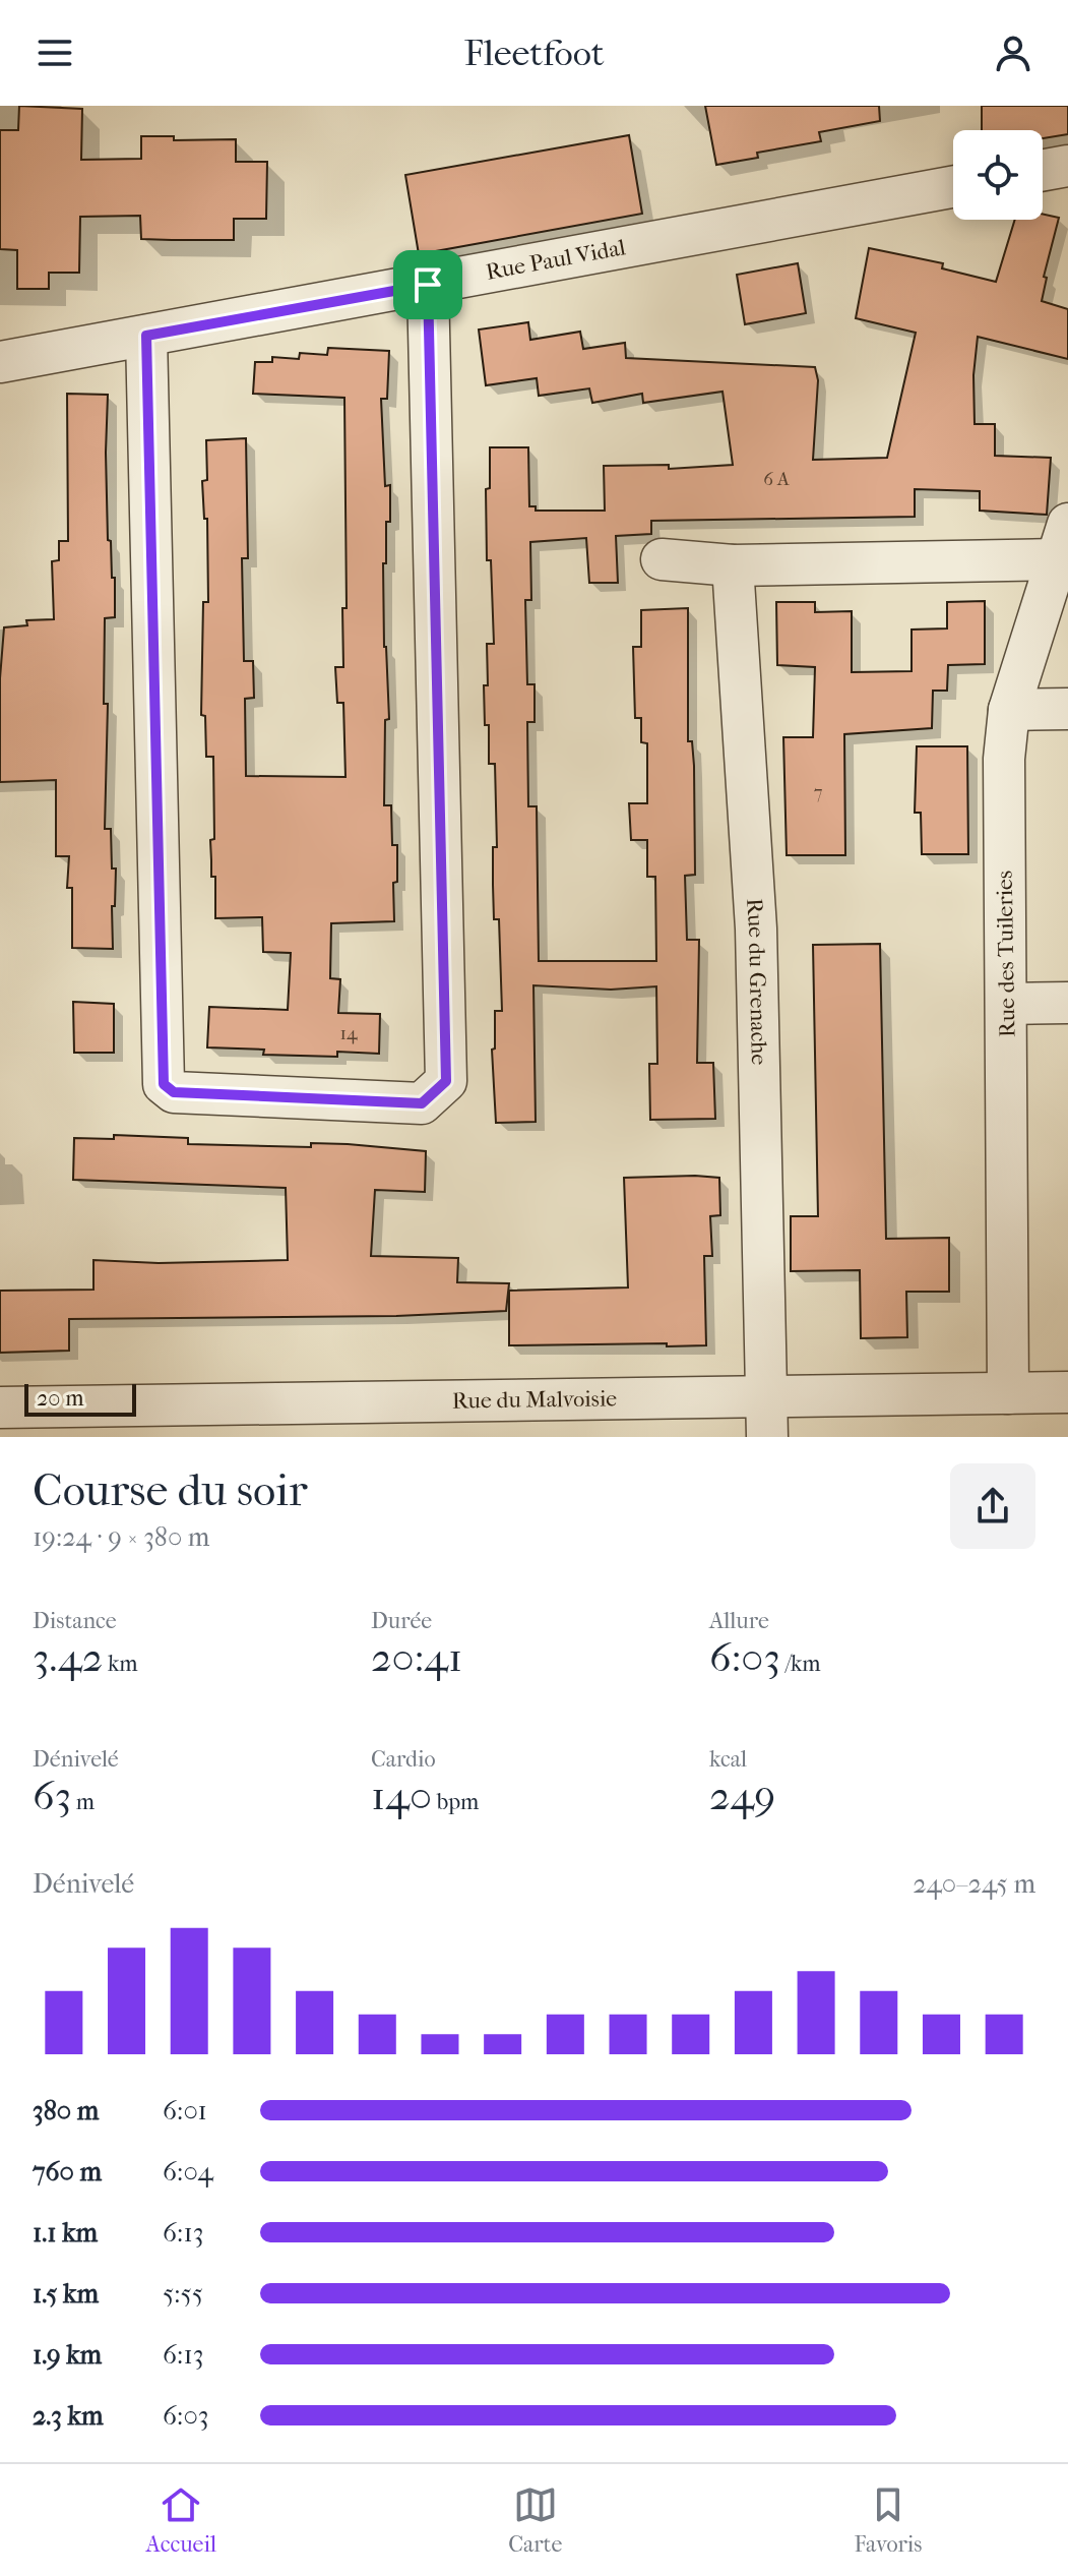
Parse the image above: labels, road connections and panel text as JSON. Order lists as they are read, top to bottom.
{
  "streets": {
    "street": [
      "Rue Paul Vidal",
      "Rue des Tuileries",
      "Rue du Grenache",
      "Rue du Malvoisie"
    ]
  },
  "crossings": [
    ["Rue des Tuileries", "Rue du Malvoisie"],
    ["Rue du Grenache", "Rue du Malvoisie"]
  ],
  "house_numbers": ["6 A", "7", "14"],
  "scale_bar": "20 m",
  "page": {
    "header": "Fleetfoot",
    "scale": "20 m",
    "heading": ["Course du soir", "19:24 · 9 × 380 m"],
    "stats": [
      ["Distance", "3.42 km"],
      ["Durée", "20:41"],
      ["Allure", "6:03 /km"],
      ["Dénivelé", "63 m"],
      ["Cardio", "140 bpm"],
      ["kcal", "249"]
    ],
    "chart": ["Dénivelé", "240–245 m"],
    "list": [
      {
        "name": "380 m",
        "note": "6:01"
      },
      {
        "name": "760 m",
        "note": "6:04"
      },
      {
        "name": "1.1 km",
        "note": "6:13"
      },
      {
        "name": "1.5 km",
        "note": "5:55"
      },
      {
        "name": "1.9 km",
        "note": "6:13"
      },
      {
        "name": "2.3 km",
        "note": "6:03"
      }
    ],
    "tabs": ["Accueil", "Carte", "Favoris"]
  }
}
